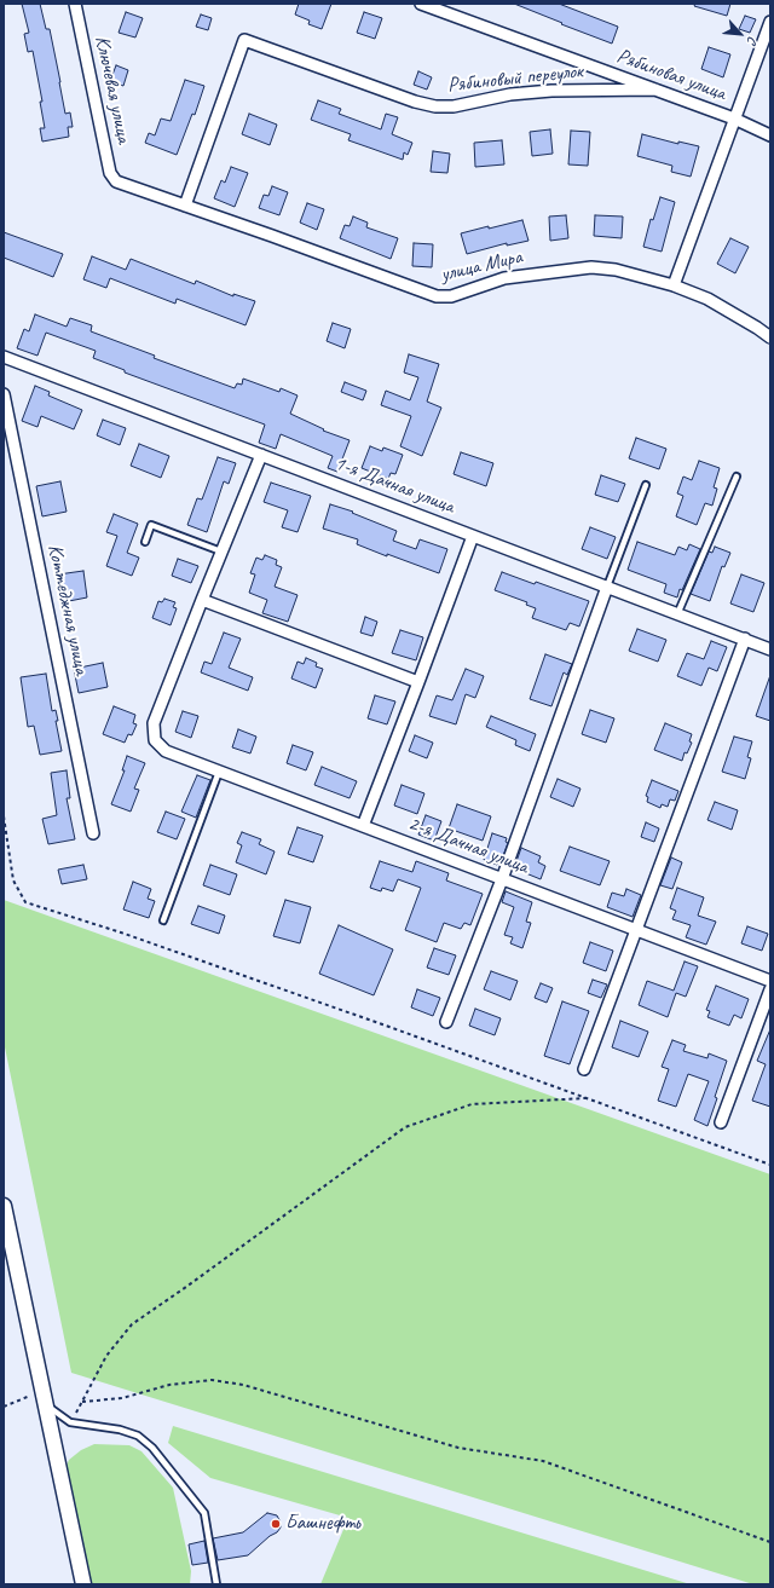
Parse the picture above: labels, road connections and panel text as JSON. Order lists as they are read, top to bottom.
{
  "streets": {
    "street": [
      "Рябиновая улица",
      "Рябиновый переулок",
      "Ключевая улица",
      "улица Мира",
      "1-я Дачная улица",
      "Коттеджная улица",
      "2-я Дачная улица"
    ]
  },
  "crossings": [
    ["Рябиновая улица", "Рябиновый переулок"],
    ["Рябиновый переулок", "улица Мира"],
    ["Ключевая улица", "улица Мира"]
  ],
  "places": ["Башнефть"],
  "north": "bottom right"
}
